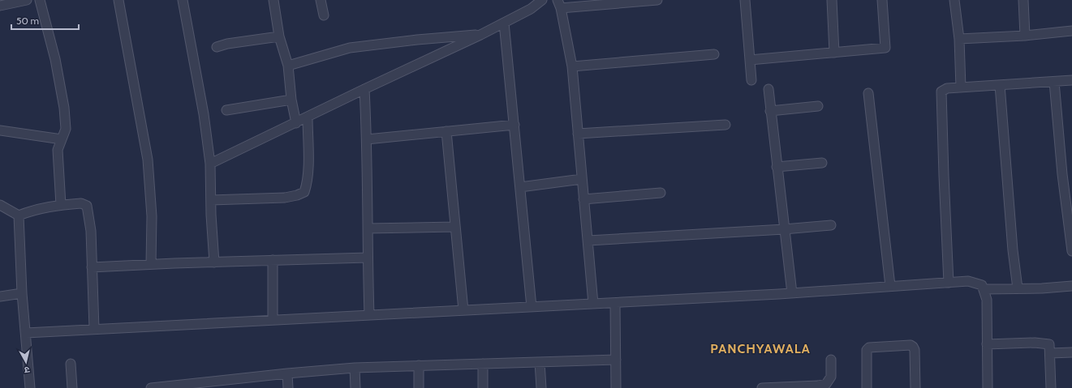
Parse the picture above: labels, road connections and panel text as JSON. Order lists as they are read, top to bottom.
{
  "districts": ["PANCHYAWALA"],
  "scale_bar": "50 m",
  "north": "bottom"
}
